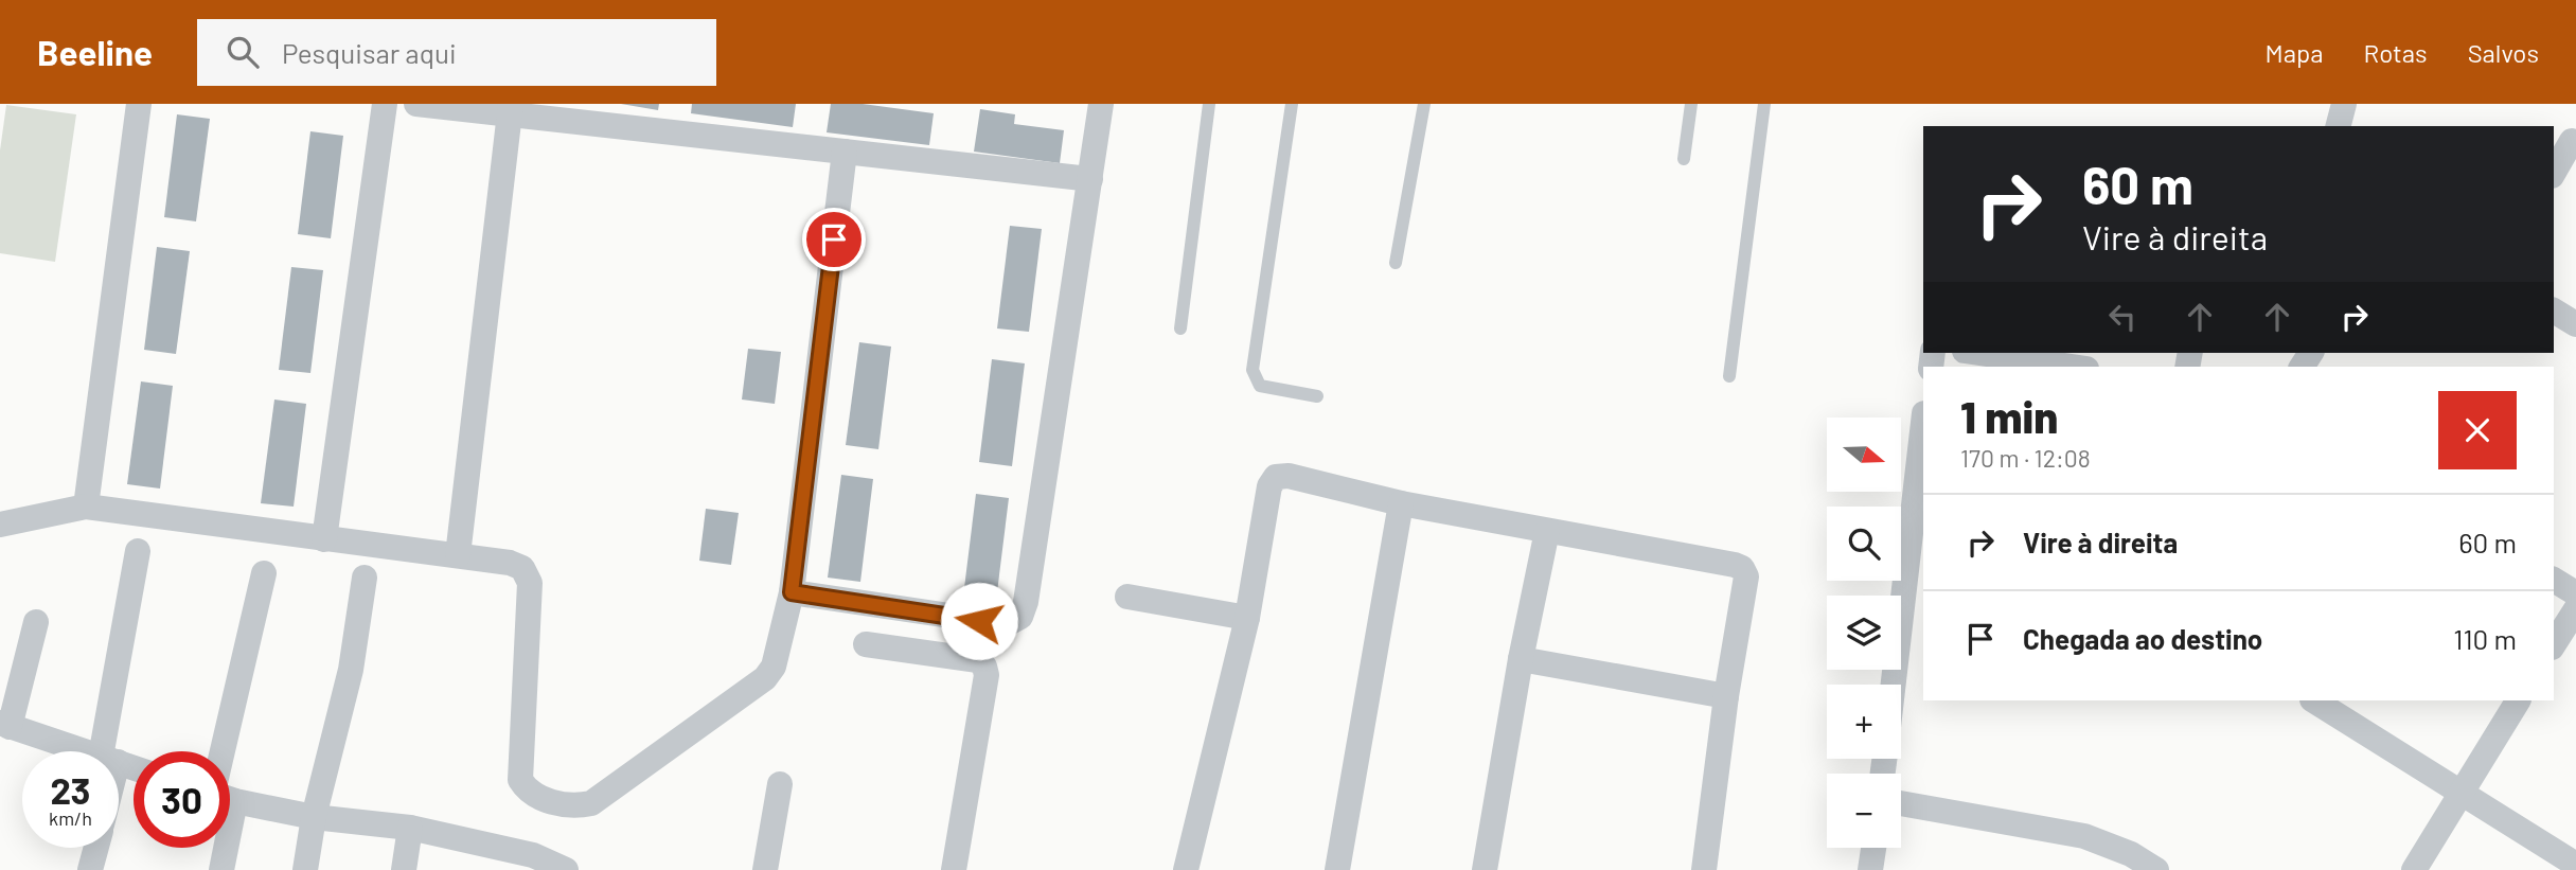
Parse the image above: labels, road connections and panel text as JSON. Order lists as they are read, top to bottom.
{
  "north": "right",
  "page": {
    "header": "Beeline",
    "search": "Pesquisar aqui",
    "nav": ["Mapa", "Rotas", "Salvos"],
    "turn": ["60 m", "Vire à direita"],
    "heading": ["1 min", "170 m · 12:08"],
    "map_buttons": ["+", "−"],
    "list": [
      {
        "name": "Vire à direita",
        "value": "60 m"
      },
      {
        "name": "Chegada ao destino",
        "value": "110 m"
      }
    ],
    "speed": "23 km/h",
    "limit": "30"
  }
}
